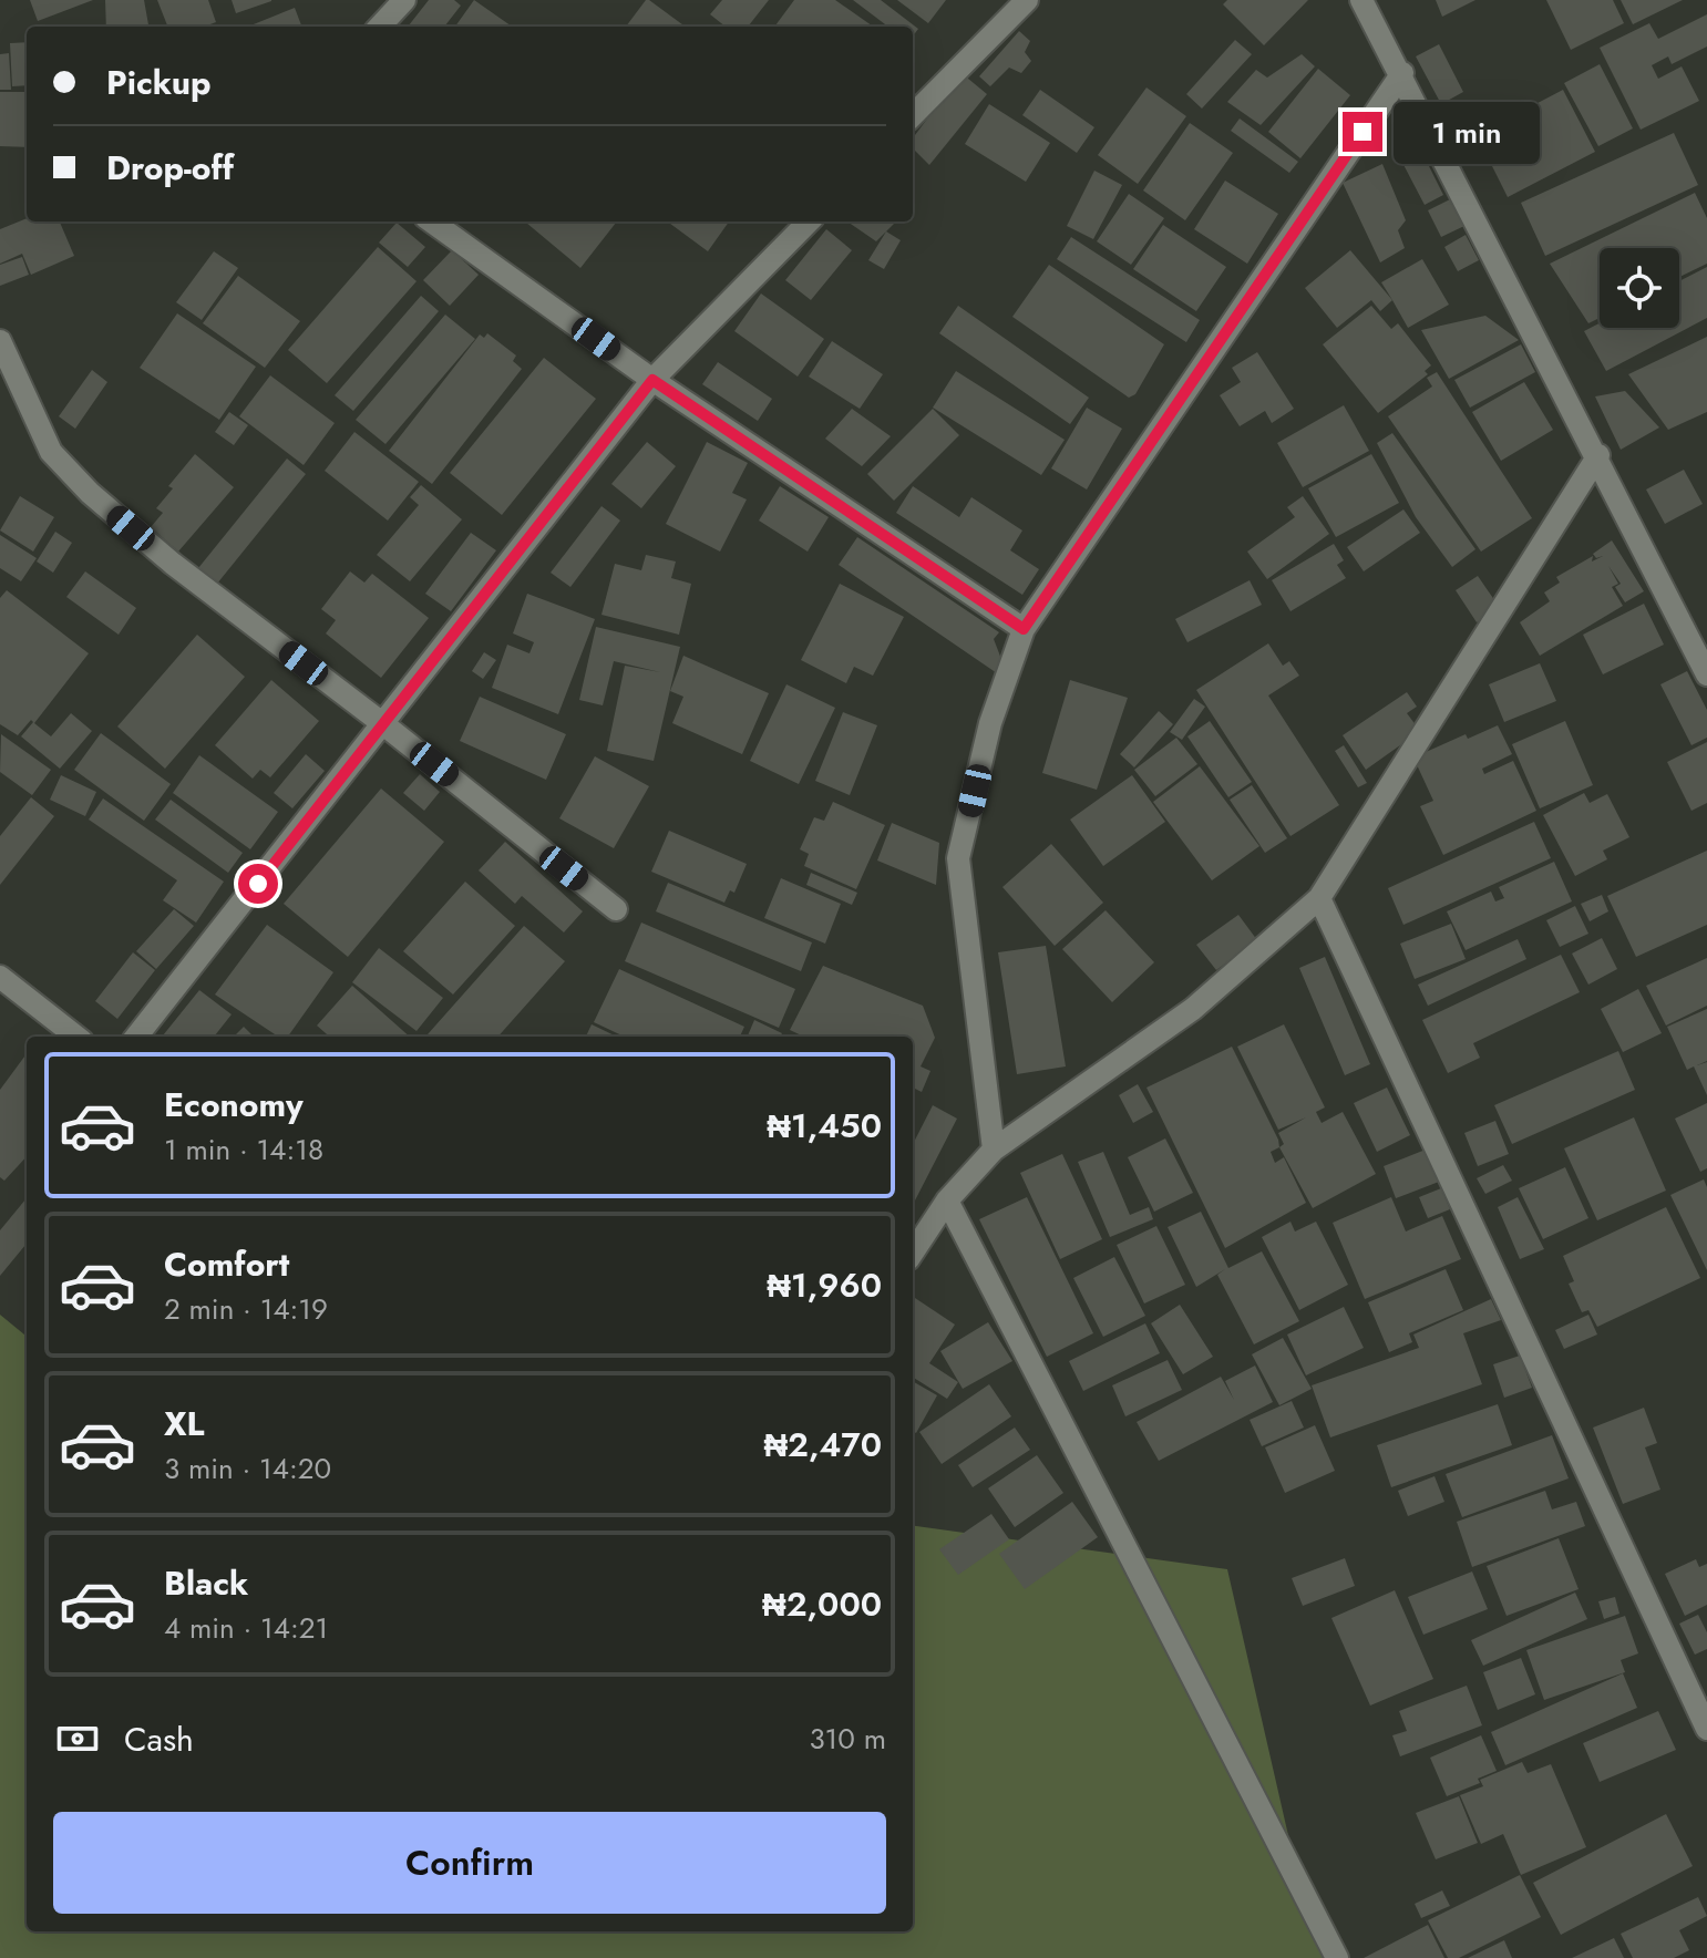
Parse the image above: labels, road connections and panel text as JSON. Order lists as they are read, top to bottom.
{
  "page": {
    "banner": ["Pickup", "Drop-off"],
    "bubble": "1 min",
    "list": [
      {
        "name": "Economy",
        "note": "1 min · 14:18",
        "value": "₦1,450"
      },
      {
        "name": "Comfort",
        "note": "2 min · 14:19",
        "value": "₦1,960"
      },
      {
        "name": "XL",
        "note": "3 min · 14:20",
        "value": "₦2,470"
      },
      {
        "name": "Black",
        "note": "4 min · 14:21",
        "value": "₦2,000"
      }
    ],
    "pay": ["Cash", "310 m"],
    "buttons": "Confirm"
  }
}
